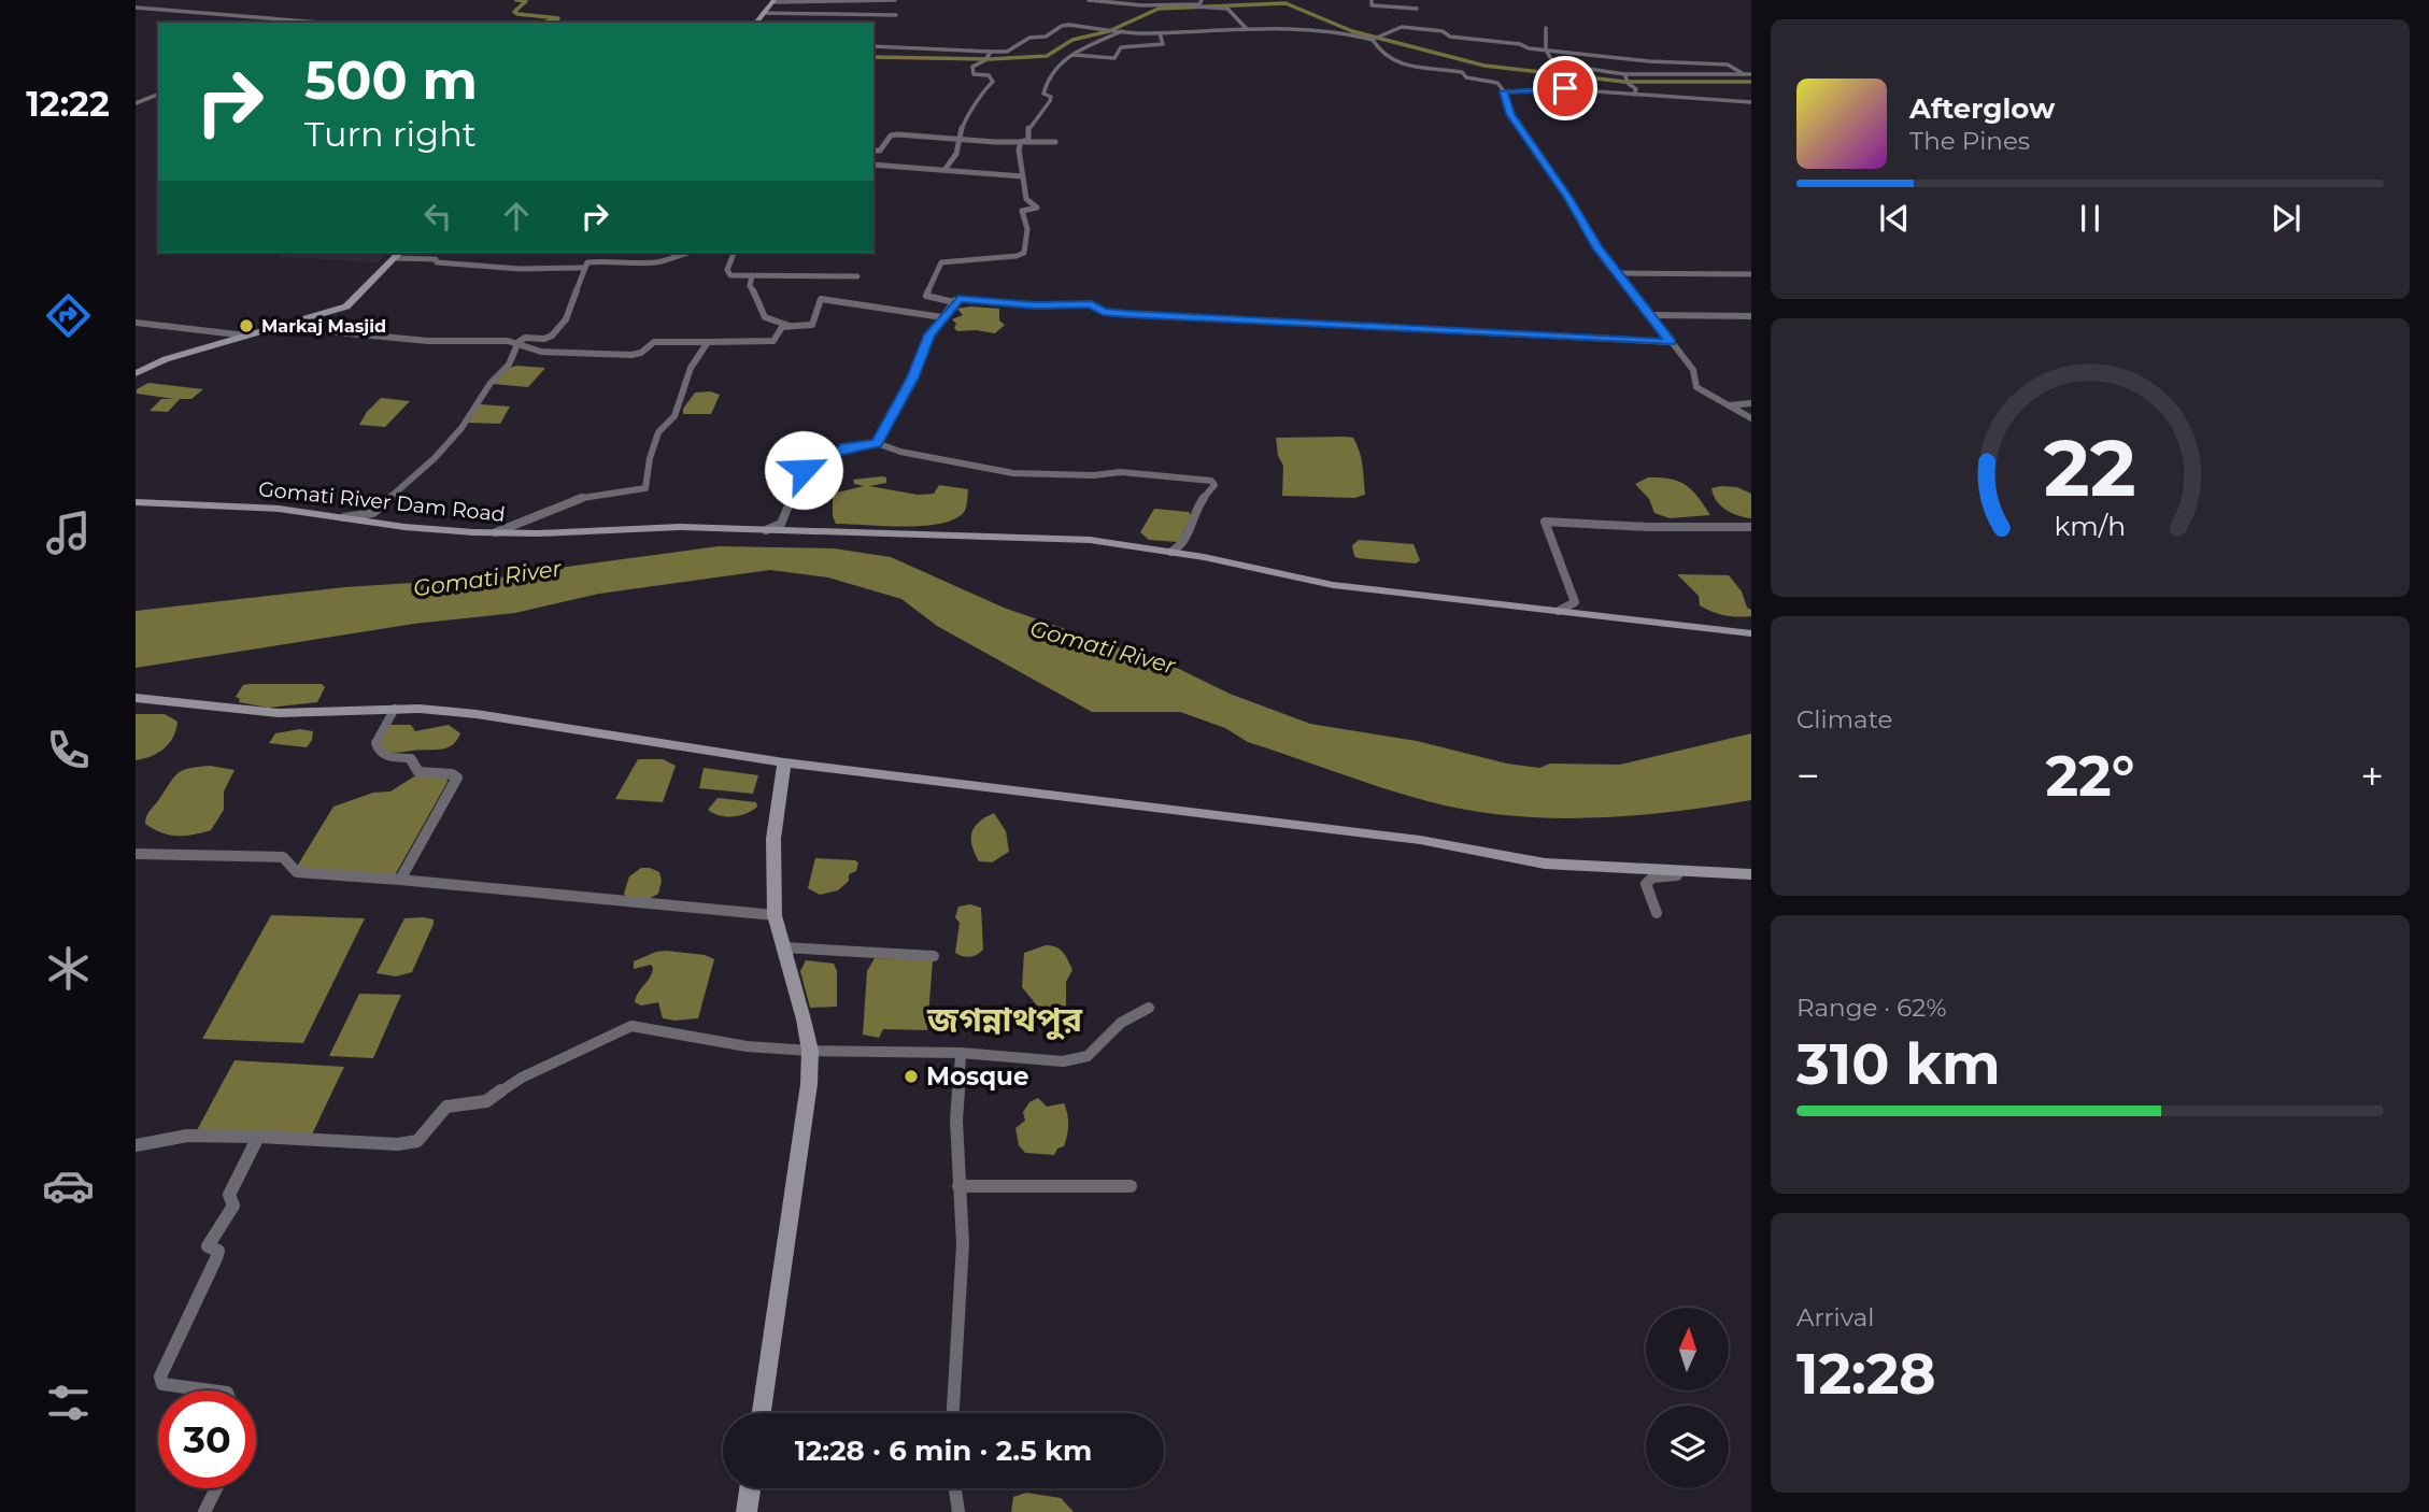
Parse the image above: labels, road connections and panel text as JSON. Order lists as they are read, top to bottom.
{
  "streets": {
    "street": ["Gomati River Dam Road"]
  },
  "districts": ["জগন্নাথপুর"],
  "water": ["Gomati River"],
  "places": ["Markaj Masjid", "Mosque"],
  "north": "top",
  "page": {
    "tabs": "12:22",
    "turn": ["500 m", "Turn right"],
    "song": ["Afterglow", "The Pines"],
    "tile": [
      "Climate",
      ["Range · 62%", "310 km"],
      ["Arrival", "12:28"]
    ],
    "heat": ["−", "22°", "+"],
    "limit": "30",
    "trip": "12:28 · 6 min · 2.5 km",
    "gauge": ["22", "km/h"]
  }
}
